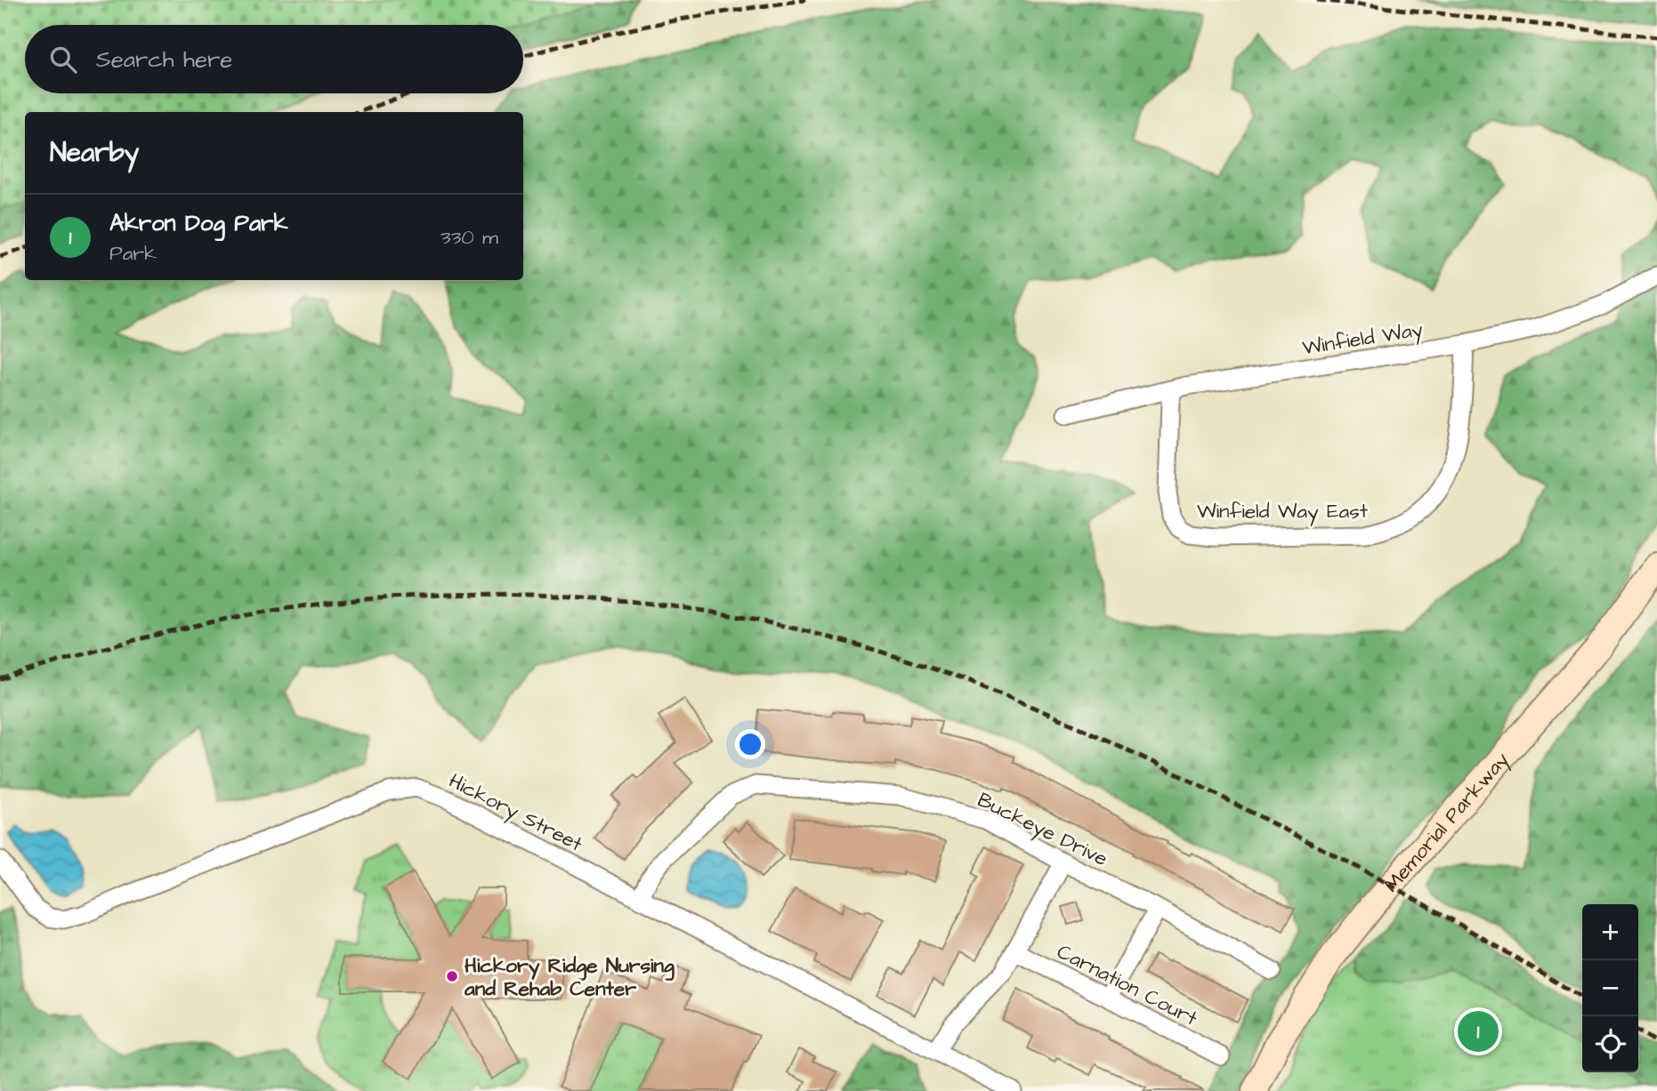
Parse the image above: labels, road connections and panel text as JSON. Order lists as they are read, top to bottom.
{
  "streets": {
    "main road": ["Memorial Parkway"],
    "street": [
      "Winfield Way",
      "Winfield Way East",
      "Hickory Street",
      "Buckeye Drive",
      "Carnation Court"
    ]
  },
  "crossings": [
    ["Winfield Way", "Winfield Way East"],
    ["Hickory Street", "Buckeye Drive"]
  ],
  "places": ["Hickory Ridge Nursing and Rehab Center"],
  "page": {
    "search": "Search here",
    "heading": "Nearby",
    "list": [
      {
        "mark": "1",
        "name": "Akron Dog Park",
        "note": "Park",
        "value": "330 m"
      }
    ],
    "map_buttons": ["+", "−"],
    "pins": "1"
  }
}
